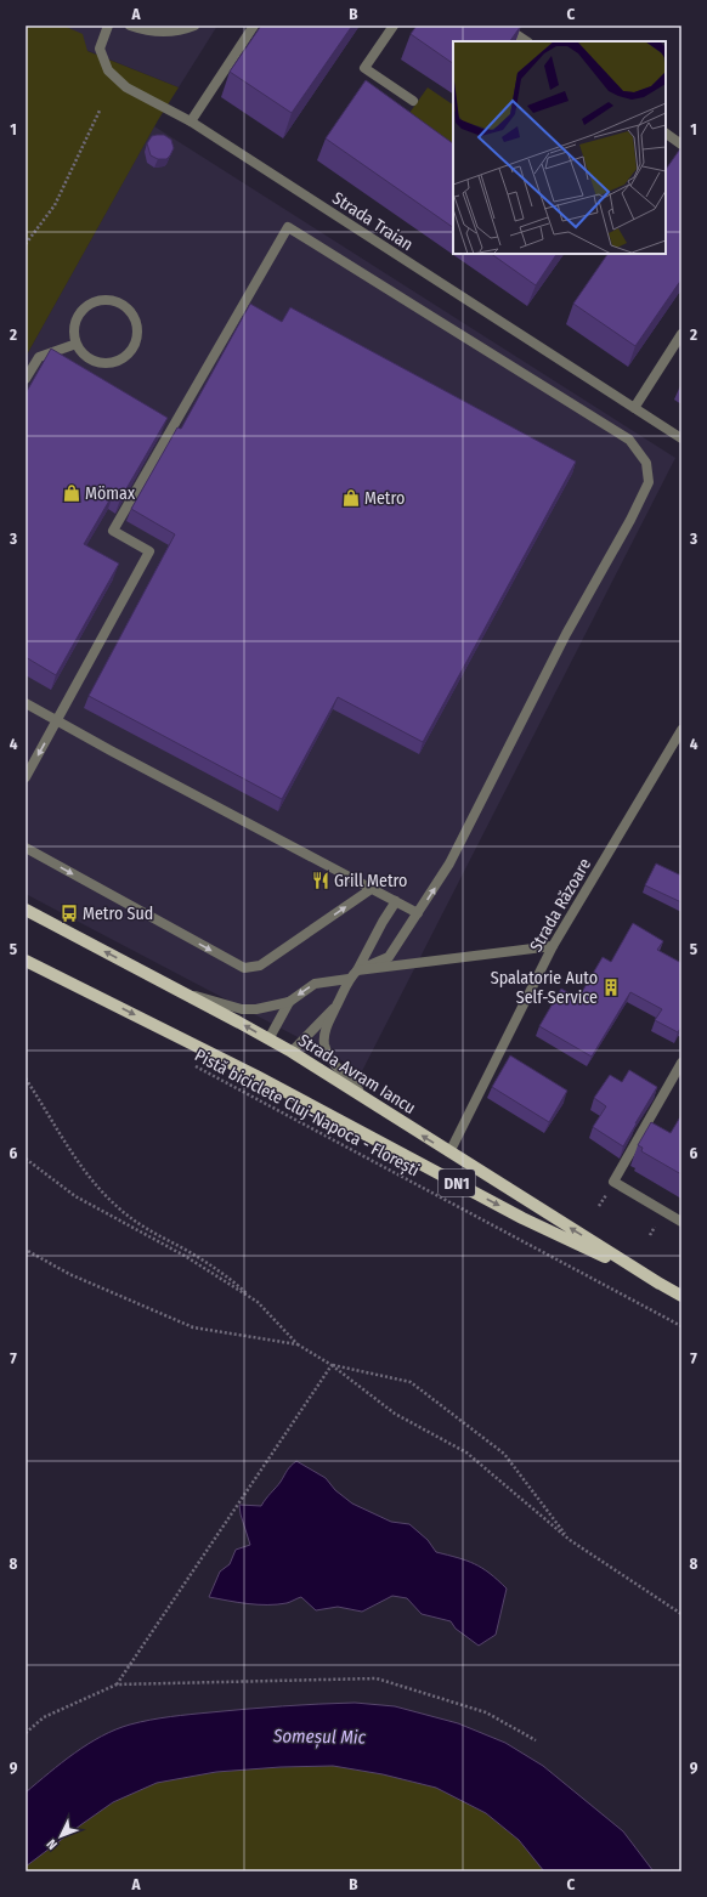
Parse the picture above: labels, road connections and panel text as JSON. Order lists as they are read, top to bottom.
{
  "streets": {
    "main road": ["Strada Avram Iancu", "DN1"],
    "street": ["Strada Traian", "Strada Răzoare"],
    "path": ["Pistă biciclete Cluj-Napoca - Florești"]
  },
  "crossings": [
    ["Strada Răzoare", "Strada Avram Iancu"]
  ],
  "water": ["Someșul Mic"],
  "places": {
    "shop": ["Mömax", "Metro"],
    "restaurant": ["Grill Metro"],
    "bus stop": ["Metro Sud"],
    "building": ["Spalatorie Auto Self-Service"]
  },
  "north": "bottom left",
  "grid": {
    "columns": ["A", "B", "C"],
    "rows": [
      "1",
      "2",
      "3",
      "4",
      "5",
      "6",
      "7",
      "8",
      "9"
    ]
  }
}
